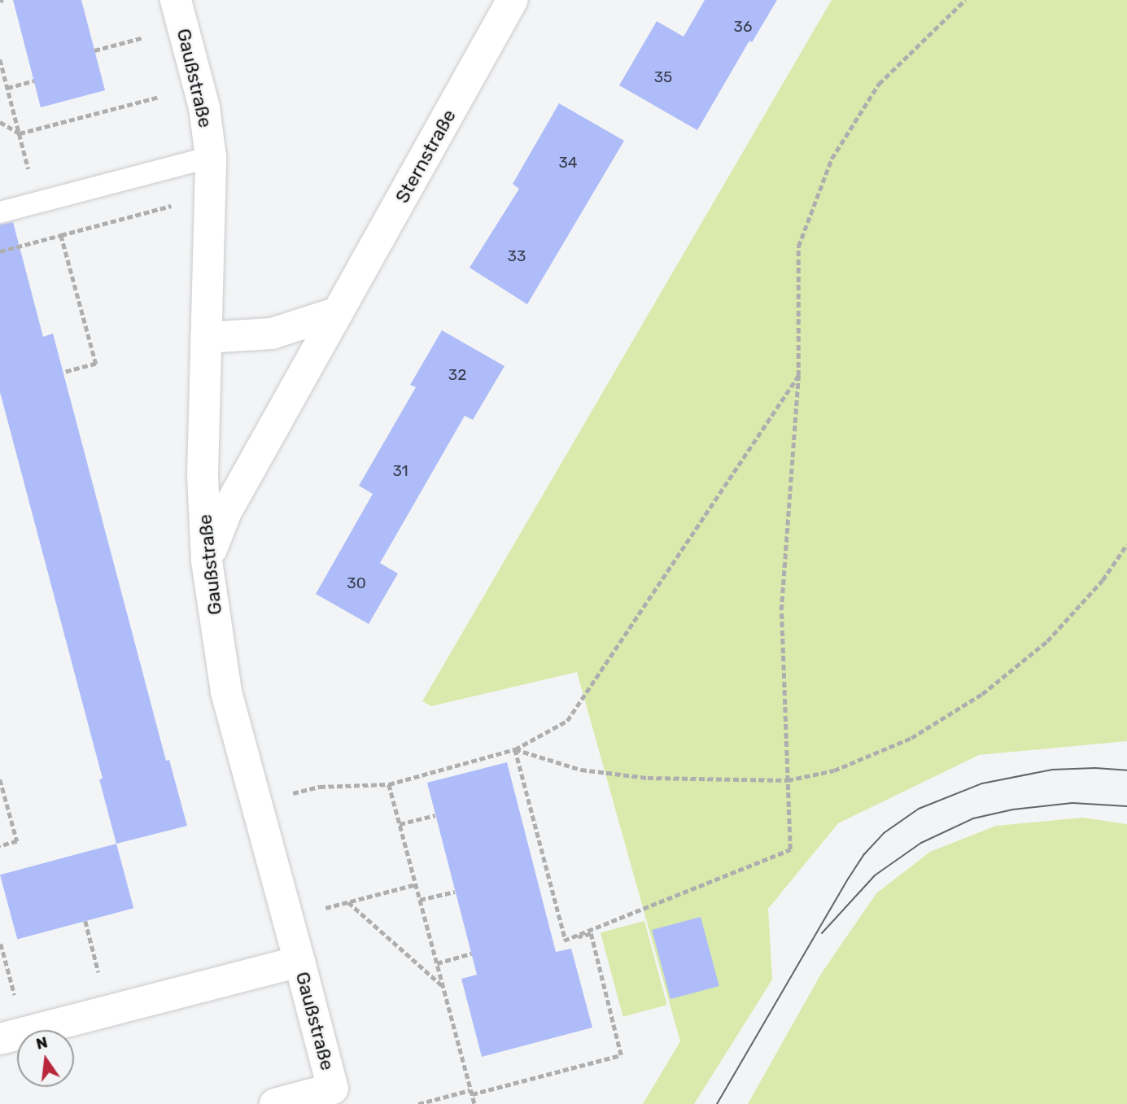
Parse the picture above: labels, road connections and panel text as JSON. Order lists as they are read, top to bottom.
{
  "streets": {
    "street": ["Gaußstraße", "Sternstraße"]
  },
  "crossings": [
    ["Gaußstraße", "Sternstraße"]
  ],
  "house_numbers": [
    "36",
    "35",
    "34",
    "33",
    "32",
    "31",
    "30"
  ],
  "north": "top"
}
